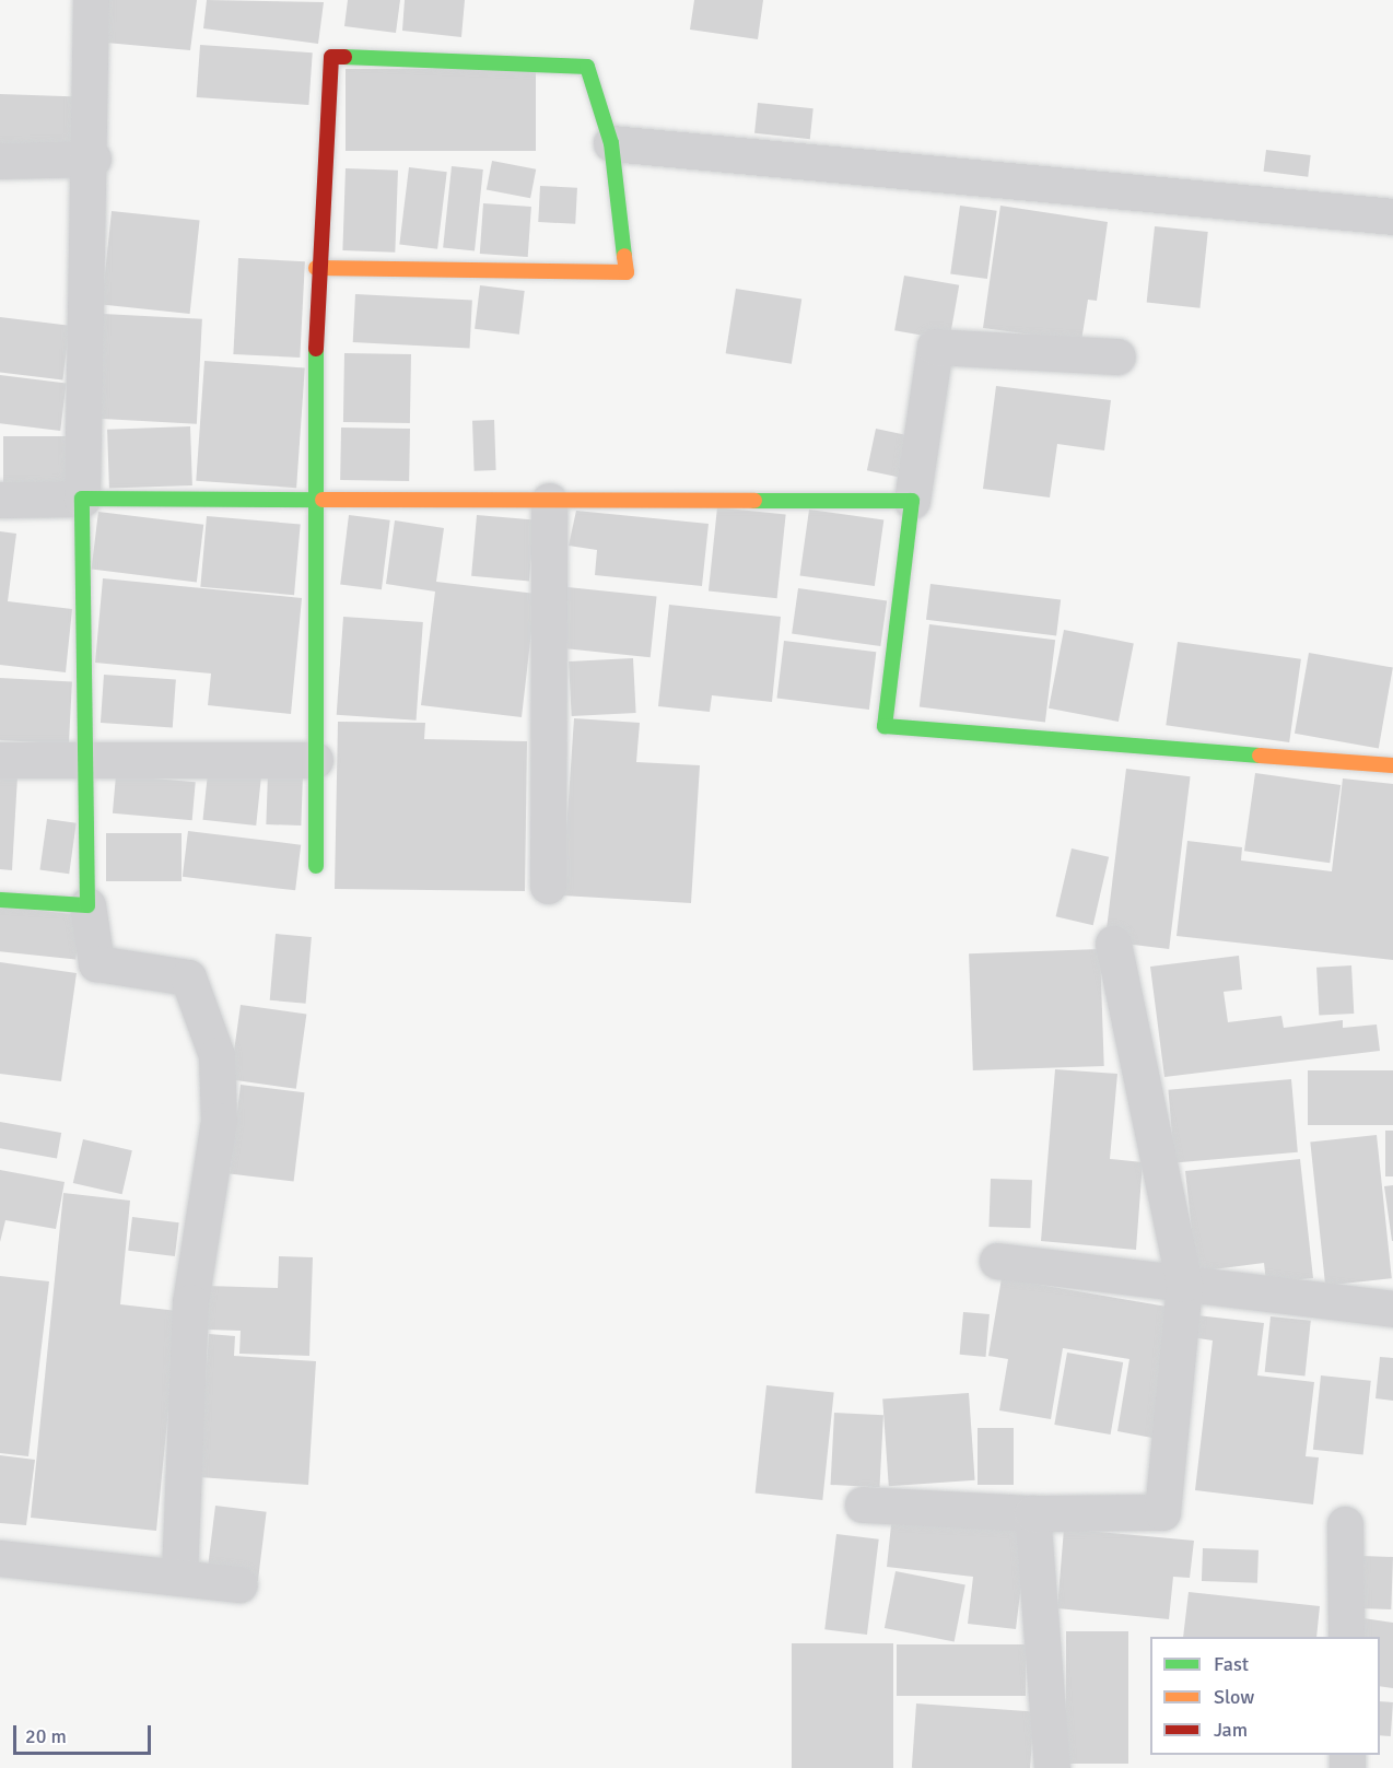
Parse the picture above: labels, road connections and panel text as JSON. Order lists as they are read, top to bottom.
{
  "legend": ["Fast", "Slow", "Jam"],
  "scale_bar": "20 m"
}
